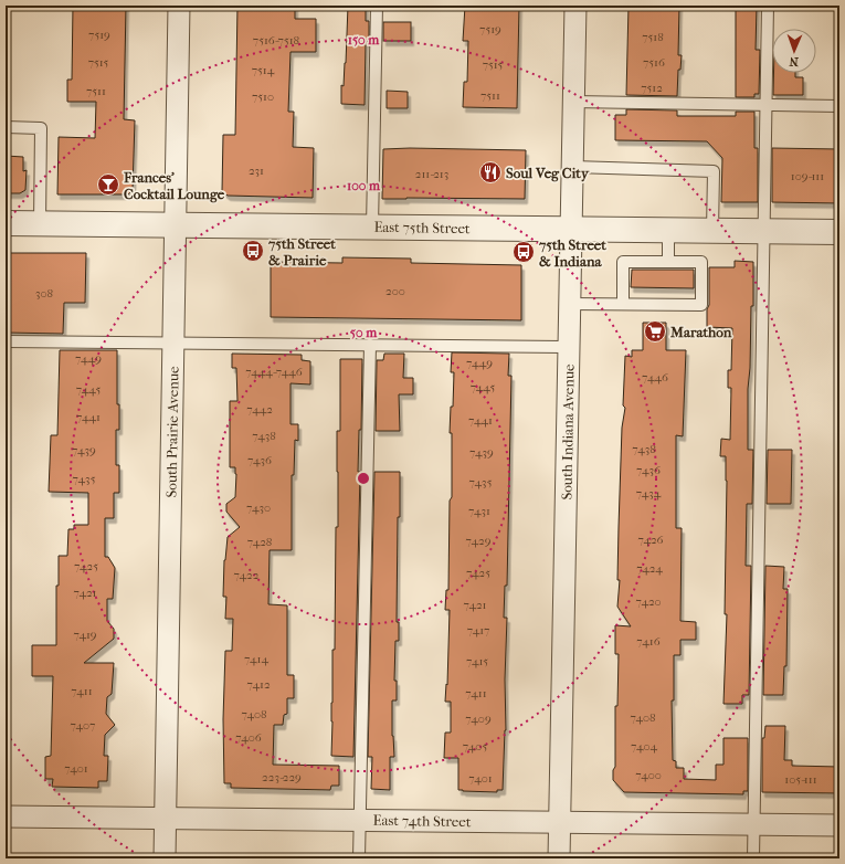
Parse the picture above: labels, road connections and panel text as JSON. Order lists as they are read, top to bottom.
{
  "streets": {
    "street": [
      "East 75th Street",
      "South Prairie Avenue",
      "South Indiana Avenue",
      "East 74th Street"
    ]
  },
  "crossings": [
    ["East 75th Street", "South Prairie Avenue"],
    ["East 75th Street", "South Indiana Avenue"],
    ["South Prairie Avenue", "East 74th Street"],
    ["South Indiana Avenue", "East 74th Street"]
  ],
  "places": {
    "restaurant": ["Soul Veg City"],
    "bar": ["Frances' Cocktail Lounge"],
    "bus stop": ["75th Street & Prairie", "75th Street & Indiana"],
    "supermarket": ["Marathon"]
  },
  "house_numbers": [
    "7519",
    "7519",
    "7518",
    "7516-7518",
    "7515",
    "7516",
    "7515",
    "7514",
    "7512",
    "7511",
    "7511",
    "7510",
    "231",
    "211-213",
    "109-111",
    "200",
    "308",
    "7449",
    "7449",
    "7444-7446",
    "7446",
    "7445",
    "7445",
    "7442",
    "7441",
    "7441",
    "7438",
    "7438",
    "7439",
    "7439",
    "7436",
    "7436",
    "7435",
    "7435",
    "7434",
    "7430",
    "7431",
    "7426",
    "7429",
    "7428",
    "7425",
    "7424",
    "7425",
    "7422",
    "7421",
    "7420",
    "7421",
    "7417",
    "7419",
    "7416",
    "7414",
    "7415",
    "7412",
    "7411",
    "7411",
    "7408",
    "7408",
    "7409",
    "7407",
    "7406",
    "7405",
    "7404",
    "7401",
    "7400",
    "223-229",
    "7401",
    "105-111"
  ],
  "north": "bottom",
  "rings": ["150 m", "100 m", "50 m"]
}
